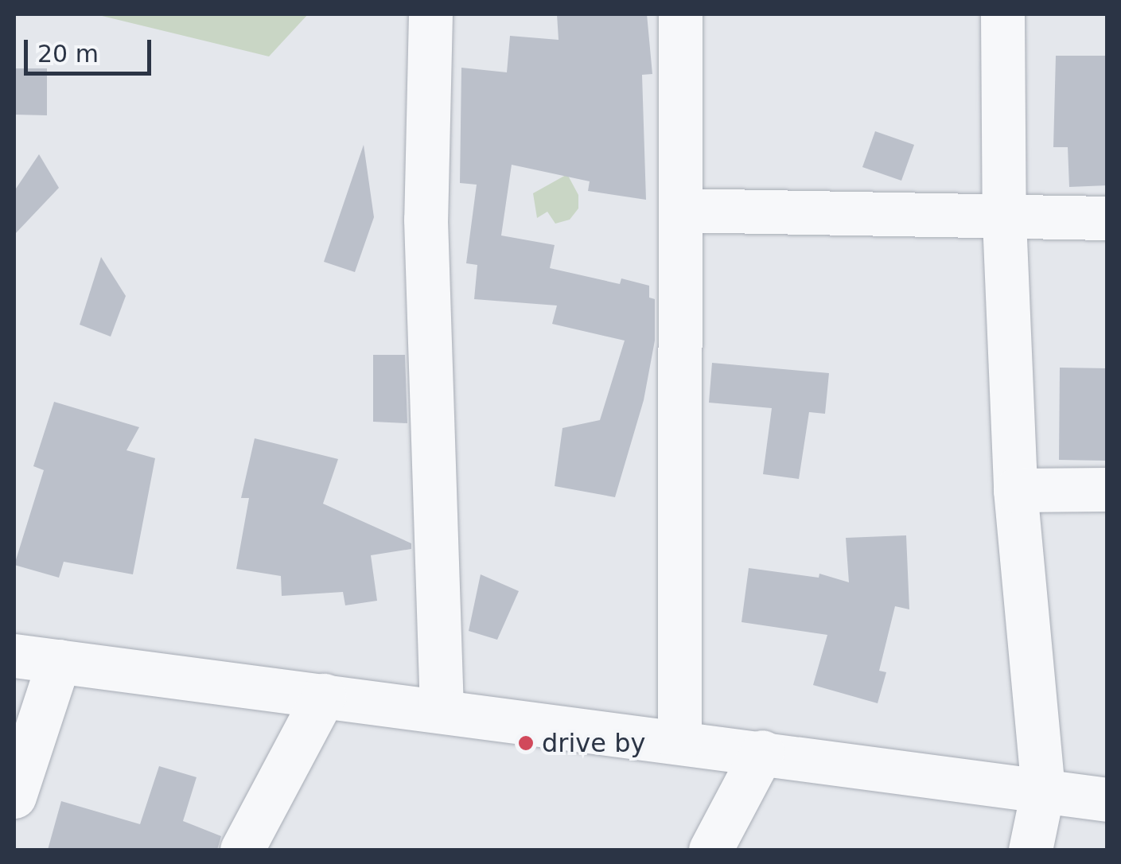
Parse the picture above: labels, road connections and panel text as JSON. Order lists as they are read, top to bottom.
{
  "places": ["drive by"],
  "scale_bar": "20 m"
}
